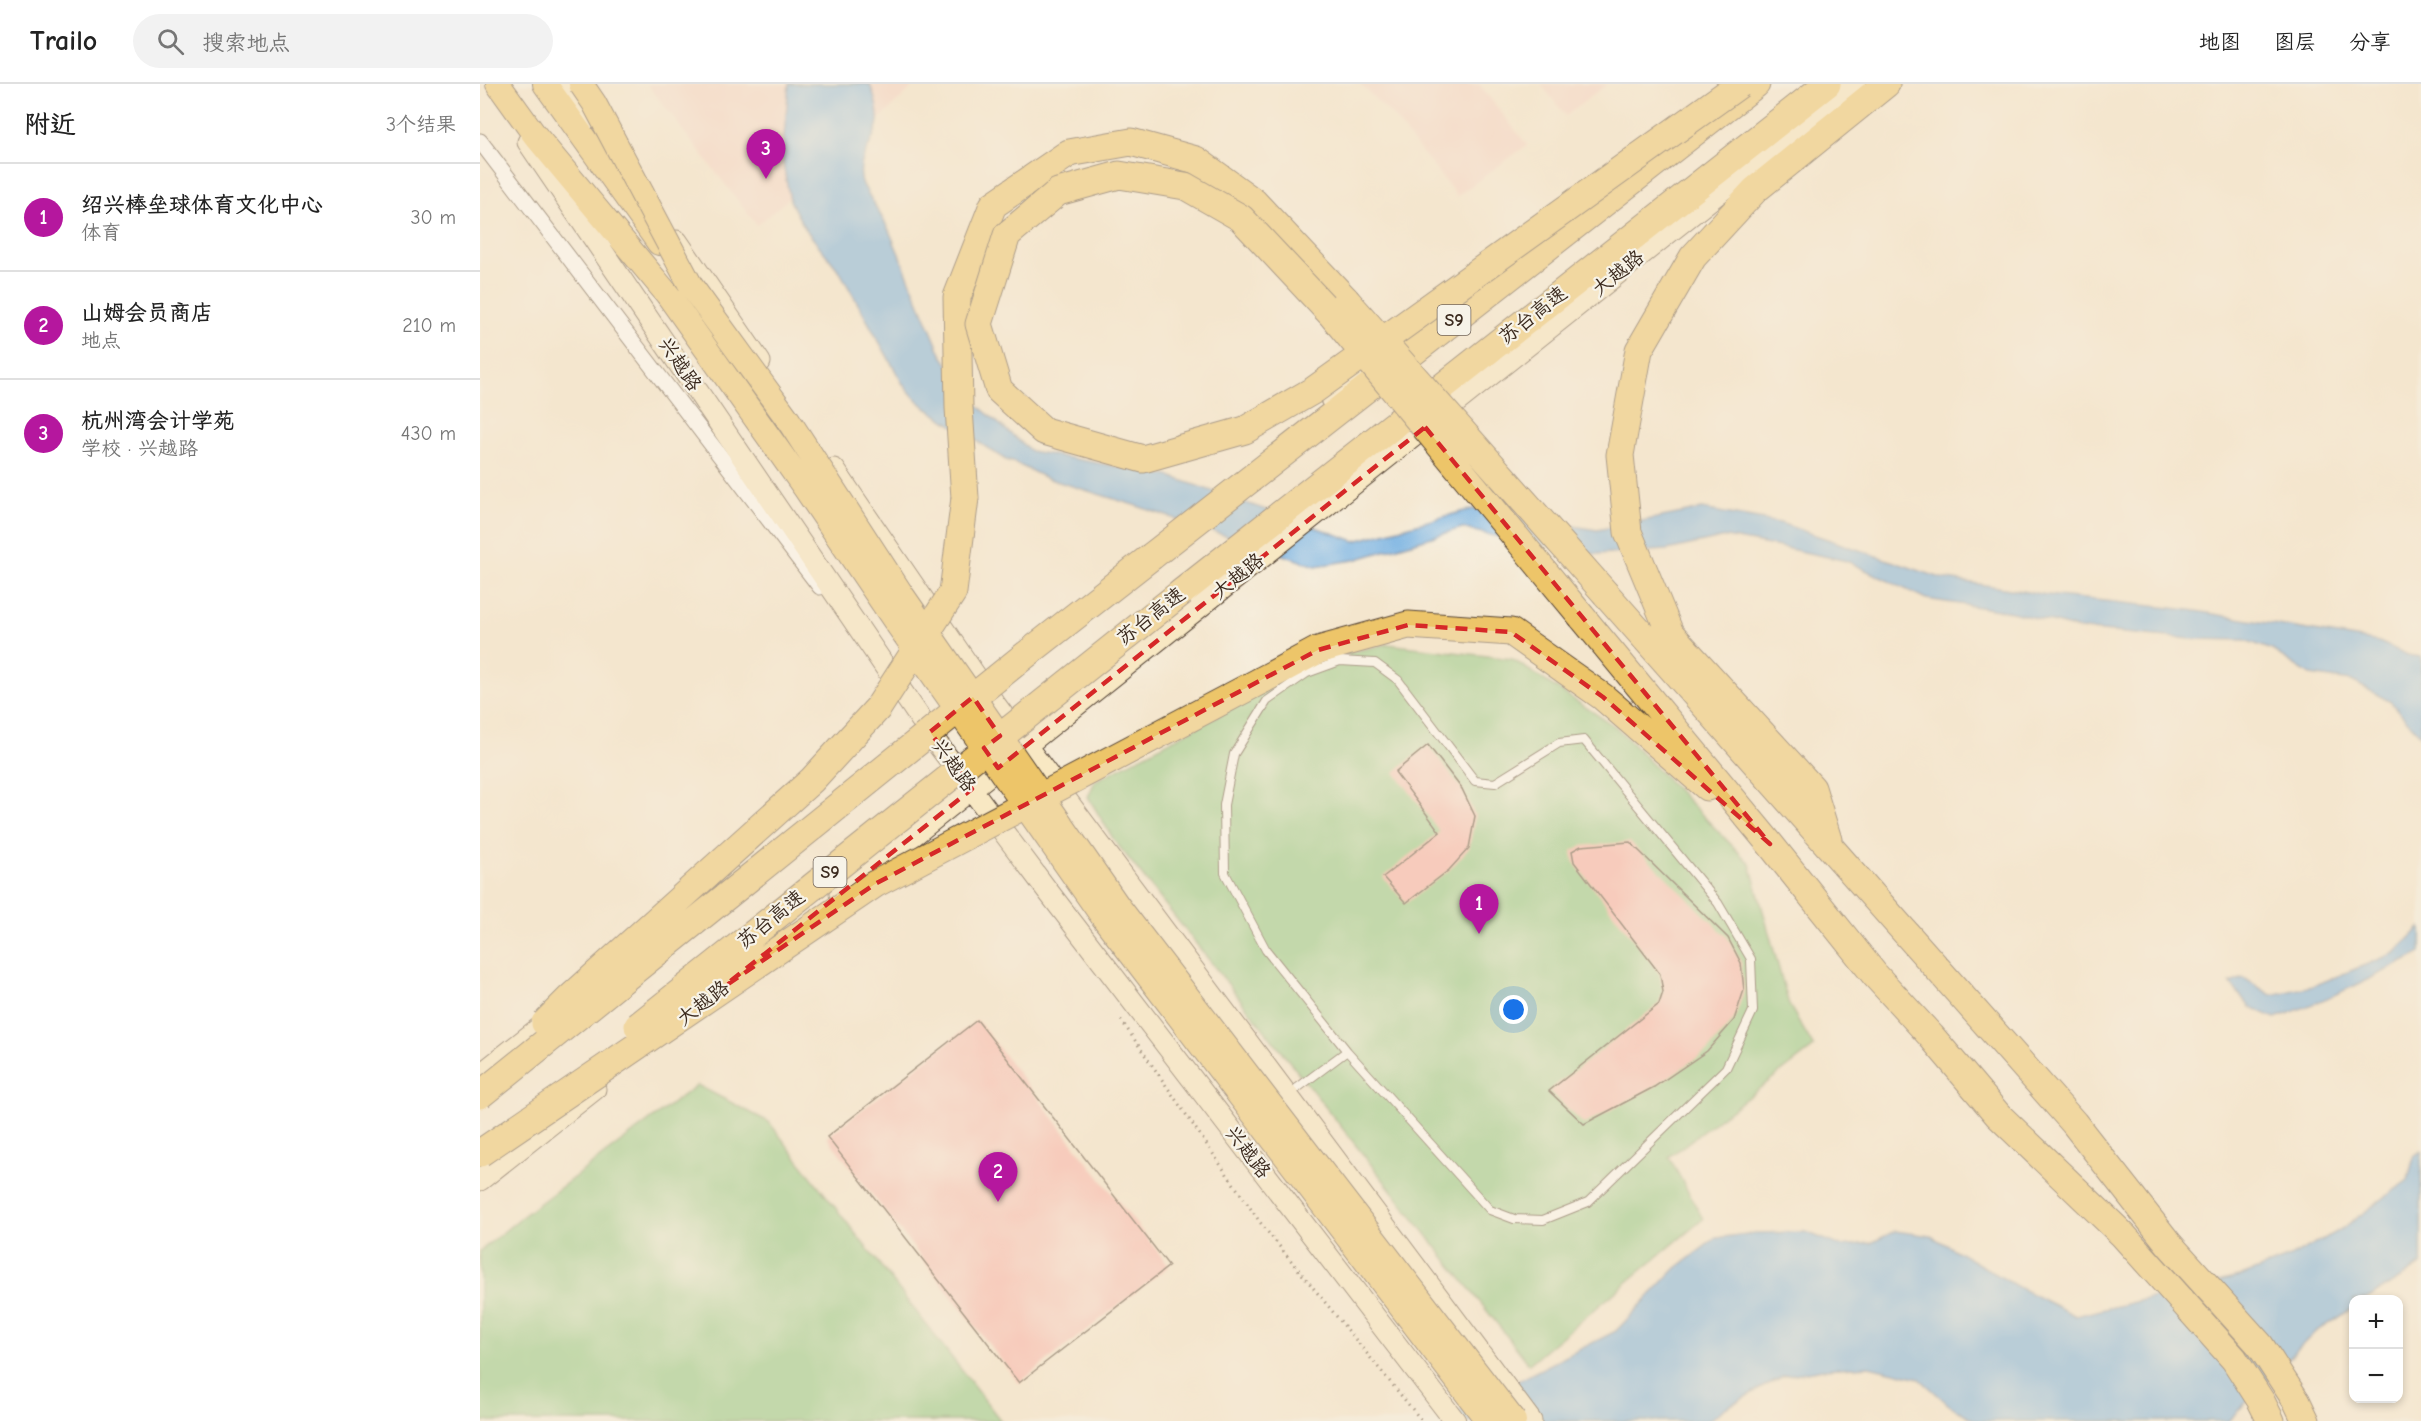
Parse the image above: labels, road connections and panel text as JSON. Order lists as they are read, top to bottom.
{
  "streets": {
    "highway": ["苏台高速", "S9"],
    "main road": ["大越路", "兴越路"]
  },
  "crossings": [
    ["大越路", "兴越路"]
  ],
  "page": {
    "header": "Trailo",
    "search": "搜索地点",
    "nav": ["地图", "图层", "分享"],
    "heading": ["附近", "3个结果"],
    "pins": ["3", "1", "2"],
    "list": [
      {
        "mark": "1",
        "name": "绍兴棒垒球体育文化中心",
        "note": "体育",
        "value": "30 m"
      },
      {
        "mark": "2",
        "name": "山姆会员商店",
        "note": "地点",
        "value": "210 m"
      },
      {
        "mark": "3",
        "name": "杭州湾会计学苑",
        "note": "学校 · 兴越路",
        "value": "430 m"
      }
    ],
    "map_buttons": ["+", "−"]
  }
}
